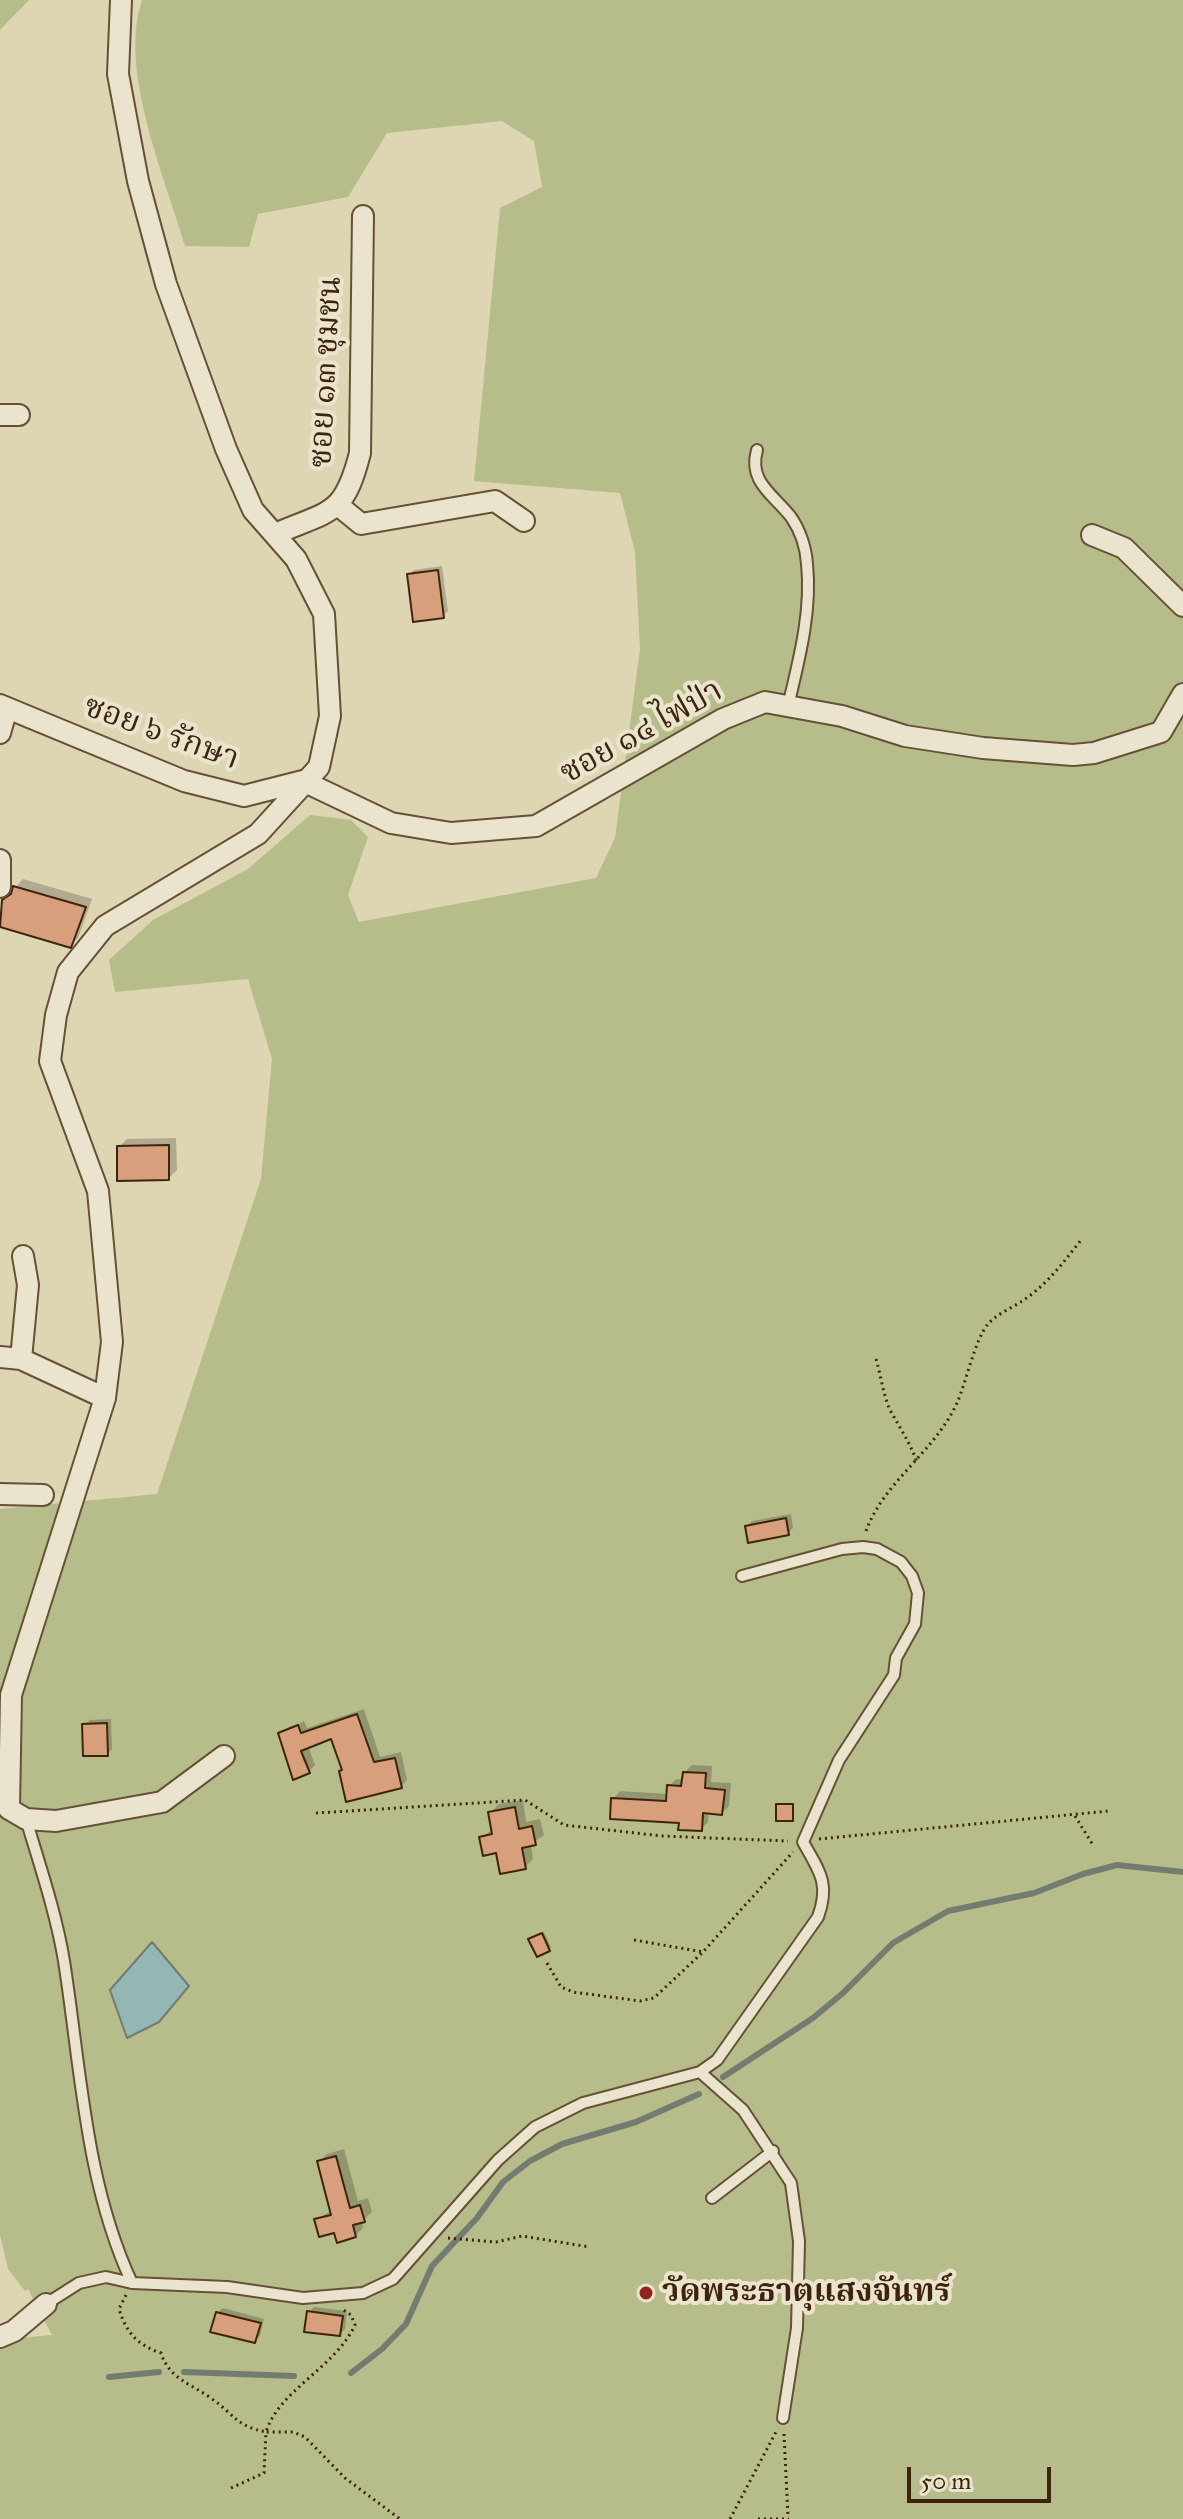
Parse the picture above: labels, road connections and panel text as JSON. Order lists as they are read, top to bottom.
{
  "streets": {
    "street": ["ซอย ๑๓ ชุมชน", "ซอย ๑๔ ไฟป่า", "ซอย ๖ รักษา"]
  },
  "crossings": [
    ["ซอย ๑๔ ไฟป่า", "ซอย ๖ รักษา"]
  ],
  "places": ["วัดพระธาตุแสงจันทร์"],
  "scale_bar": "50 m"
}
